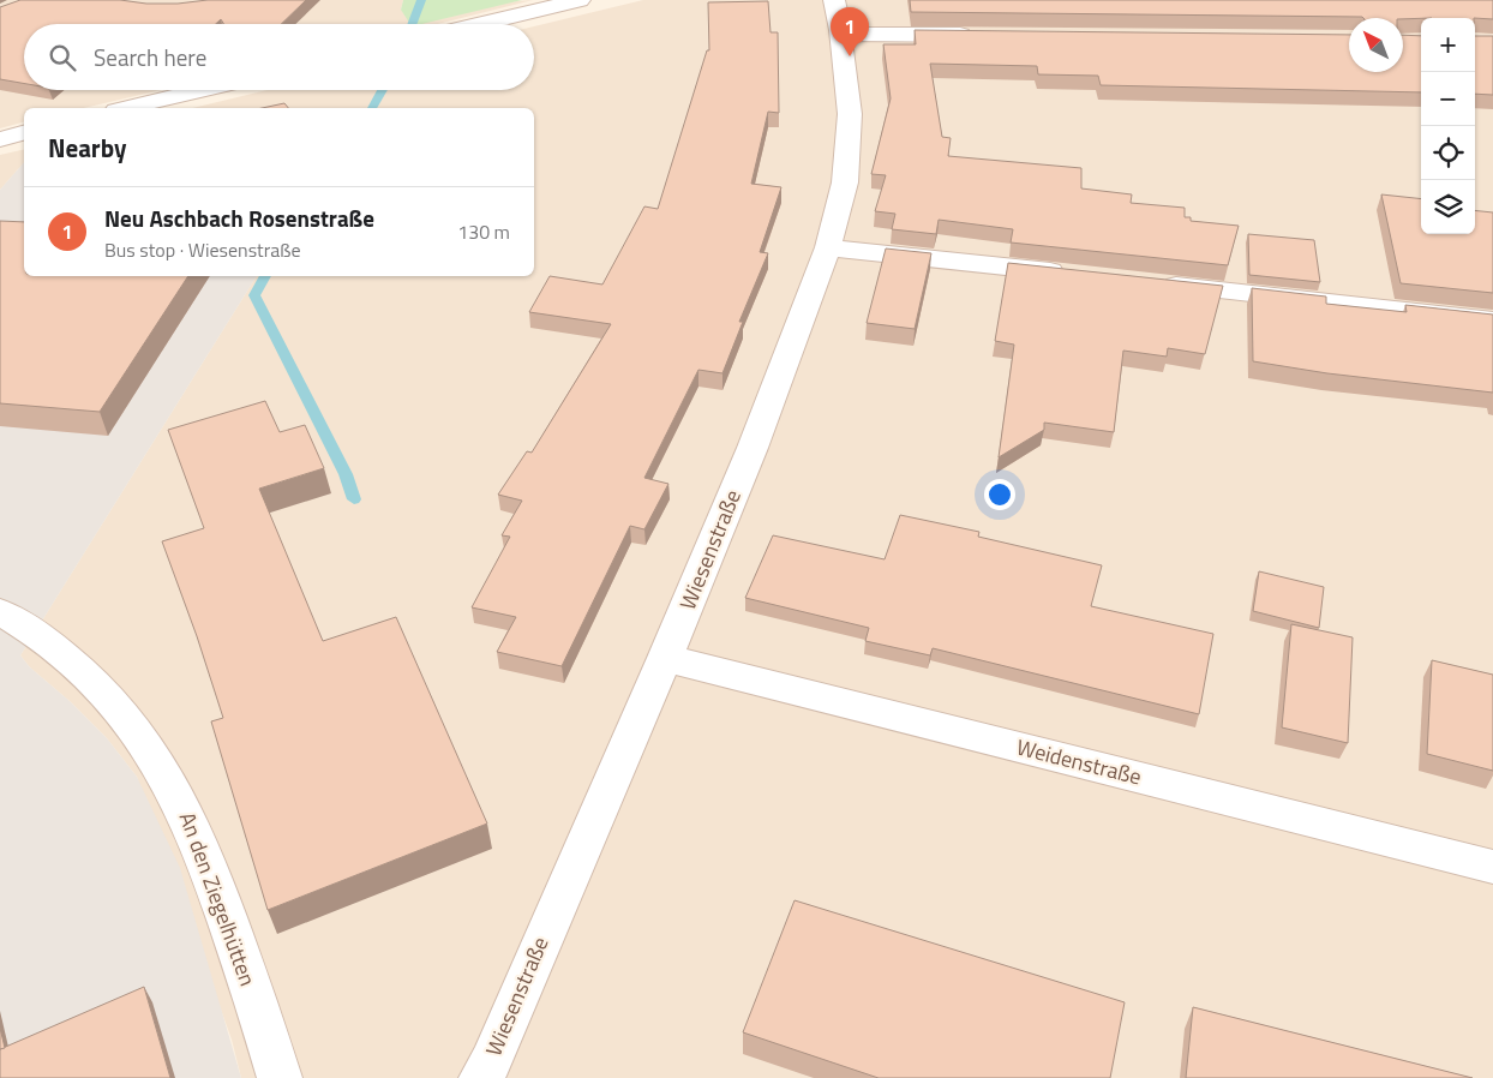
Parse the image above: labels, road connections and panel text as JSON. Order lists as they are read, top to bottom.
{
  "streets": {
    "street": ["Wiesenstraße", "Weidenstraße", "An den Ziegelhütten"]
  },
  "crossings": [
    ["Wiesenstraße", "Weidenstraße"]
  ],
  "north": "top left",
  "page": {
    "pins": "1",
    "map_buttons": ["+", "−"],
    "search": "Search here",
    "heading": "Nearby",
    "list": [
      {
        "mark": "1",
        "name": "Neu Aschbach Rosenstraße",
        "note": "Bus stop · Wiesenstraße",
        "value": "130 m"
      }
    ]
  }
}
